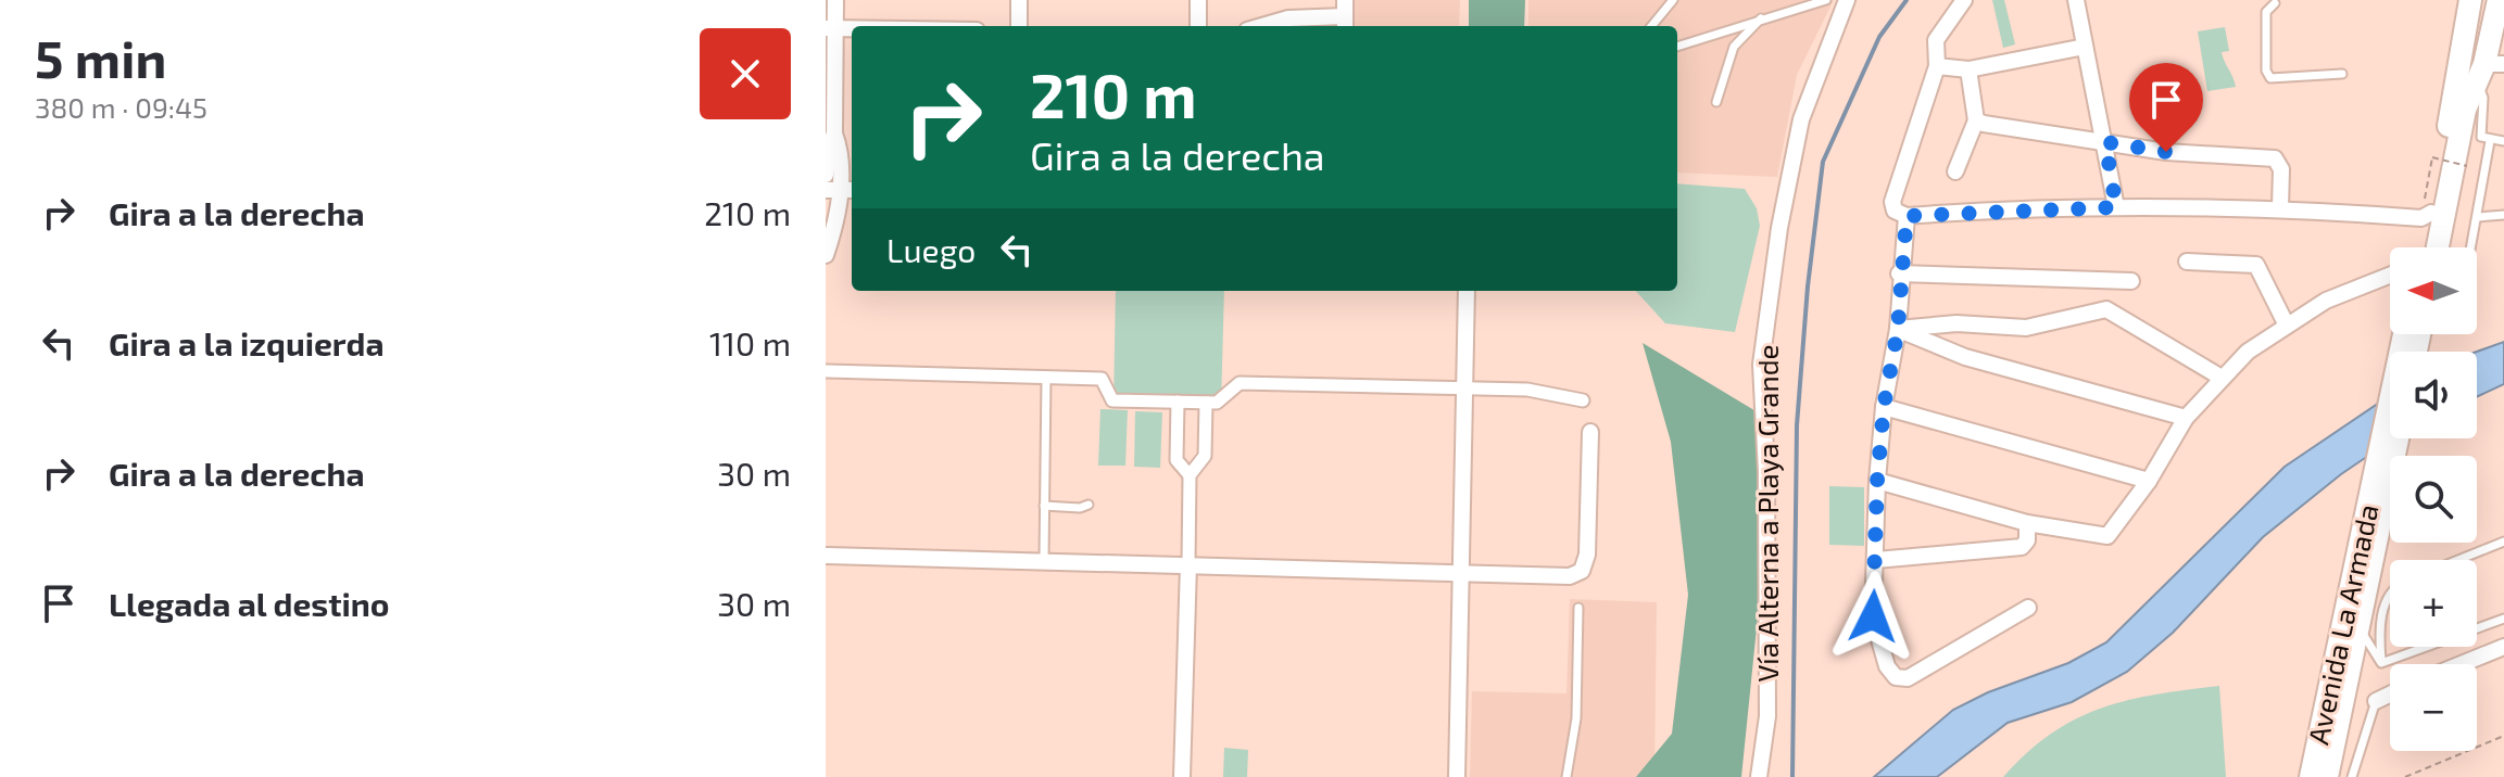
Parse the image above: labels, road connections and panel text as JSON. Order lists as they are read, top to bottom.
{
  "streets": {
    "main road": ["Avenida La Armada"],
    "street": ["Vía Alterna a Playa Grande"]
  },
  "north": "left",
  "page": {
    "heading": ["5 min", "380 m · 09:45"],
    "turn": ["210 m", "Gira a la derecha"],
    "list": [
      {
        "name": "Gira a la derecha",
        "value": "210 m"
      },
      {
        "name": "Gira a la izquierda",
        "value": "110 m"
      },
      {
        "name": "Gira a la derecha",
        "value": "30 m"
      },
      {
        "name": "Llegada al destino",
        "value": "30 m"
      }
    ],
    "then": "Luego",
    "map_buttons": ["+", "−"]
  }
}
